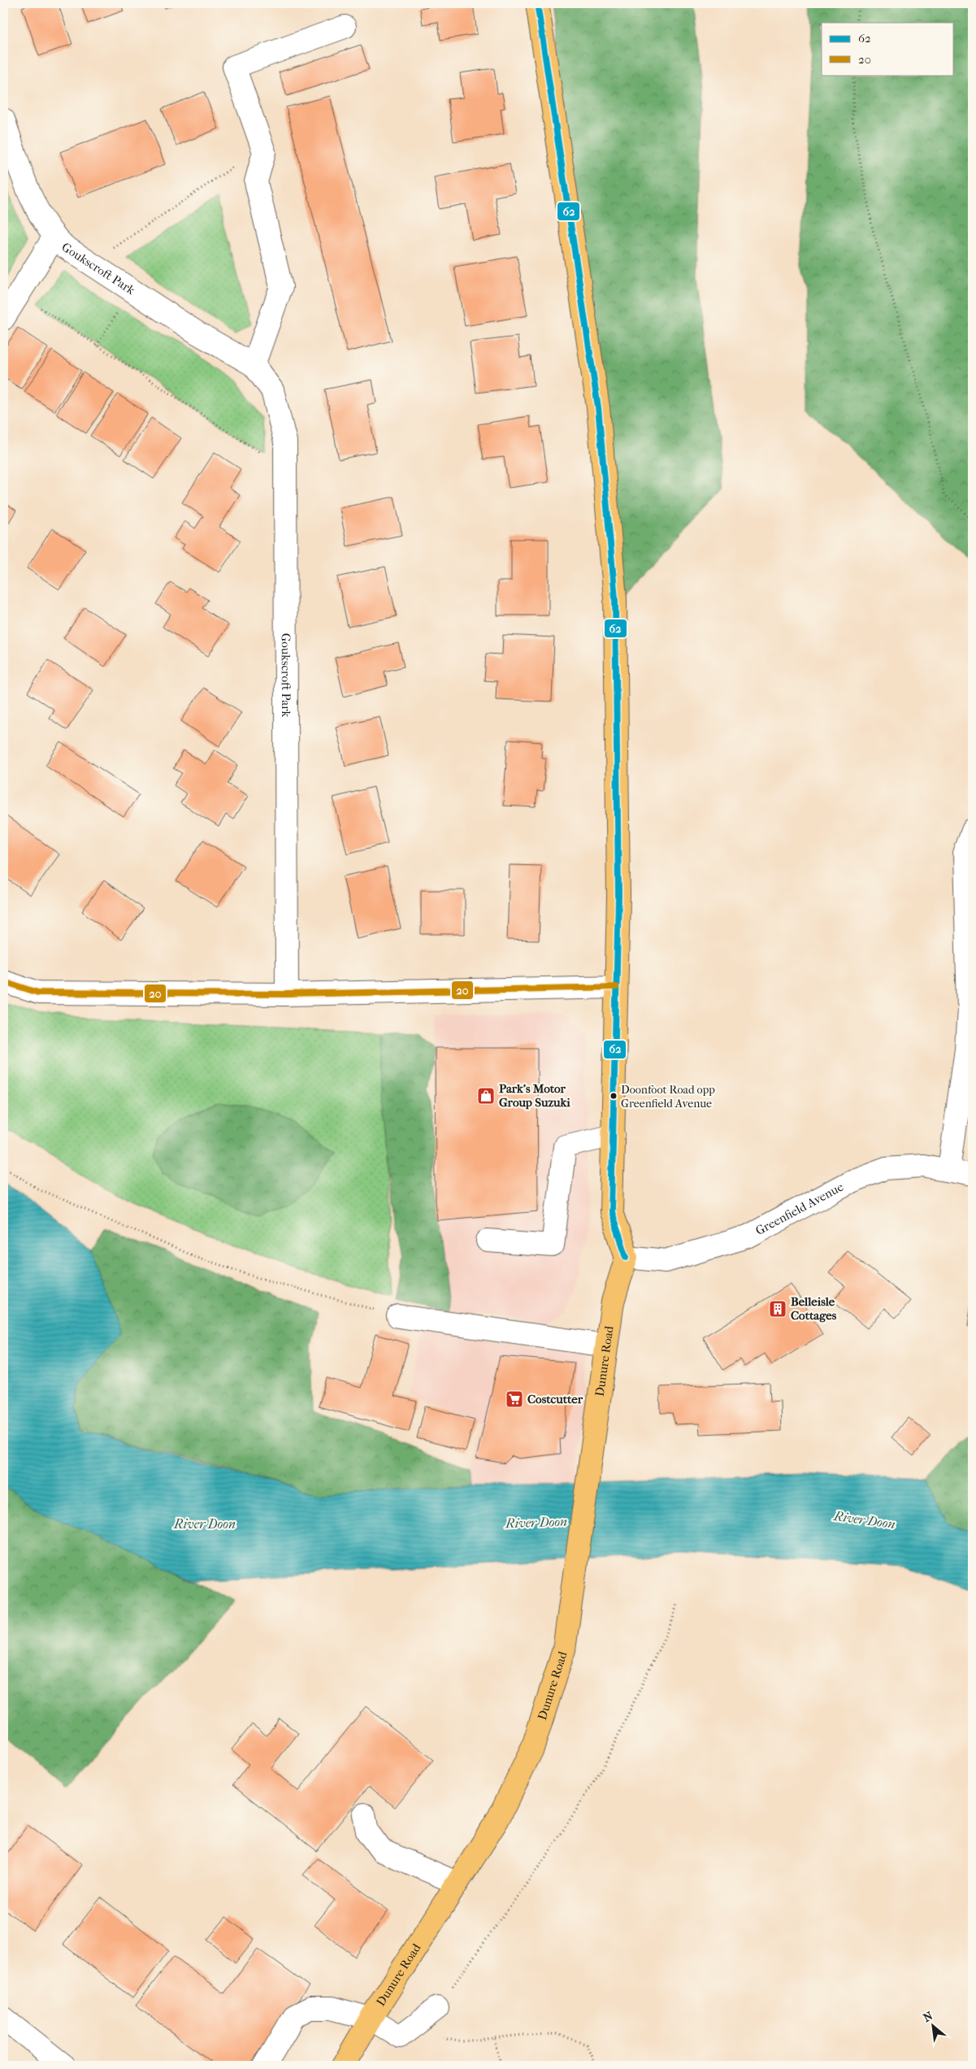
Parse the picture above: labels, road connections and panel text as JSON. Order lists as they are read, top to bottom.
{
  "streets": {
    "main road": ["Dunure Road"],
    "street": ["Goukscroft Park", "Greenfield Avenue"]
  },
  "crossings": [
    ["Greenfield Avenue", "Dunure Road"]
  ],
  "water": ["River Doon"],
  "places": {
    "shop": ["Park's Motor Group Suzuki"],
    "other": ["Doonfoot Road opp Greenfield Avenue"],
    "building": ["Belleisle Cottages"],
    "supermarket": ["Costcutter"]
  },
  "lines": ["transit line 62", "transit line 20"],
  "legend": ["62", "20"],
  "north": "top left"
}
